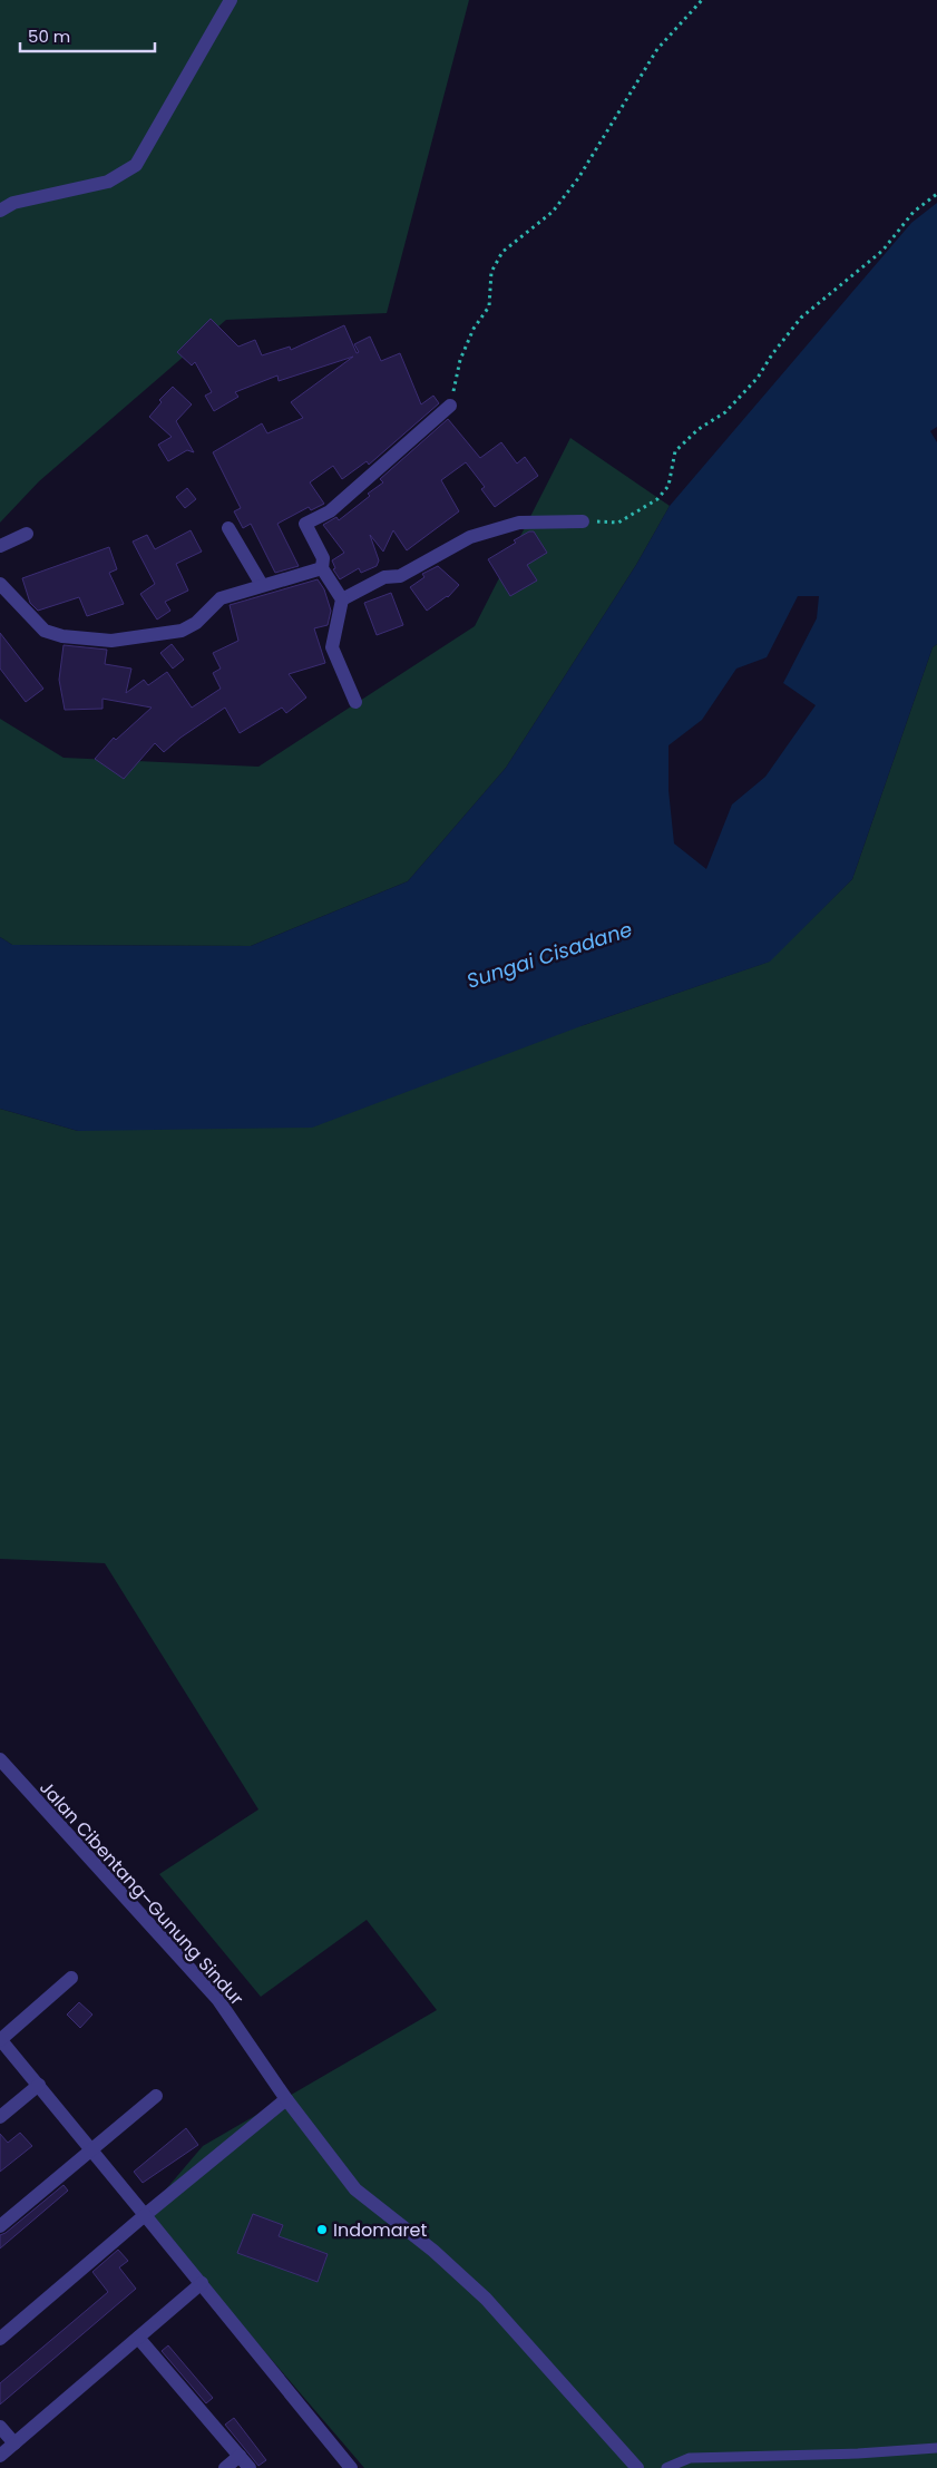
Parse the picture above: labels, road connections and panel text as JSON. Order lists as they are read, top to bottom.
{
  "streets": {
    "street": ["Jalan Cibentang–Gunung Sindur"]
  },
  "water": ["Sungai Cisadane"],
  "places": ["Indomaret"],
  "scale_bar": "50 m"
}
